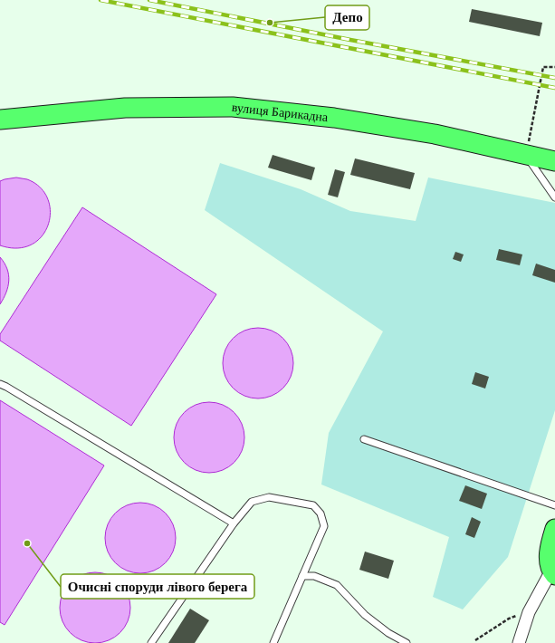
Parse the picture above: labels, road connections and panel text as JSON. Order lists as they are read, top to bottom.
{
  "streets": {
    "main road": ["вулиця Барикадна"]
  },
  "places": ["Депо", "Очисні споруди лівого берега"]
}
